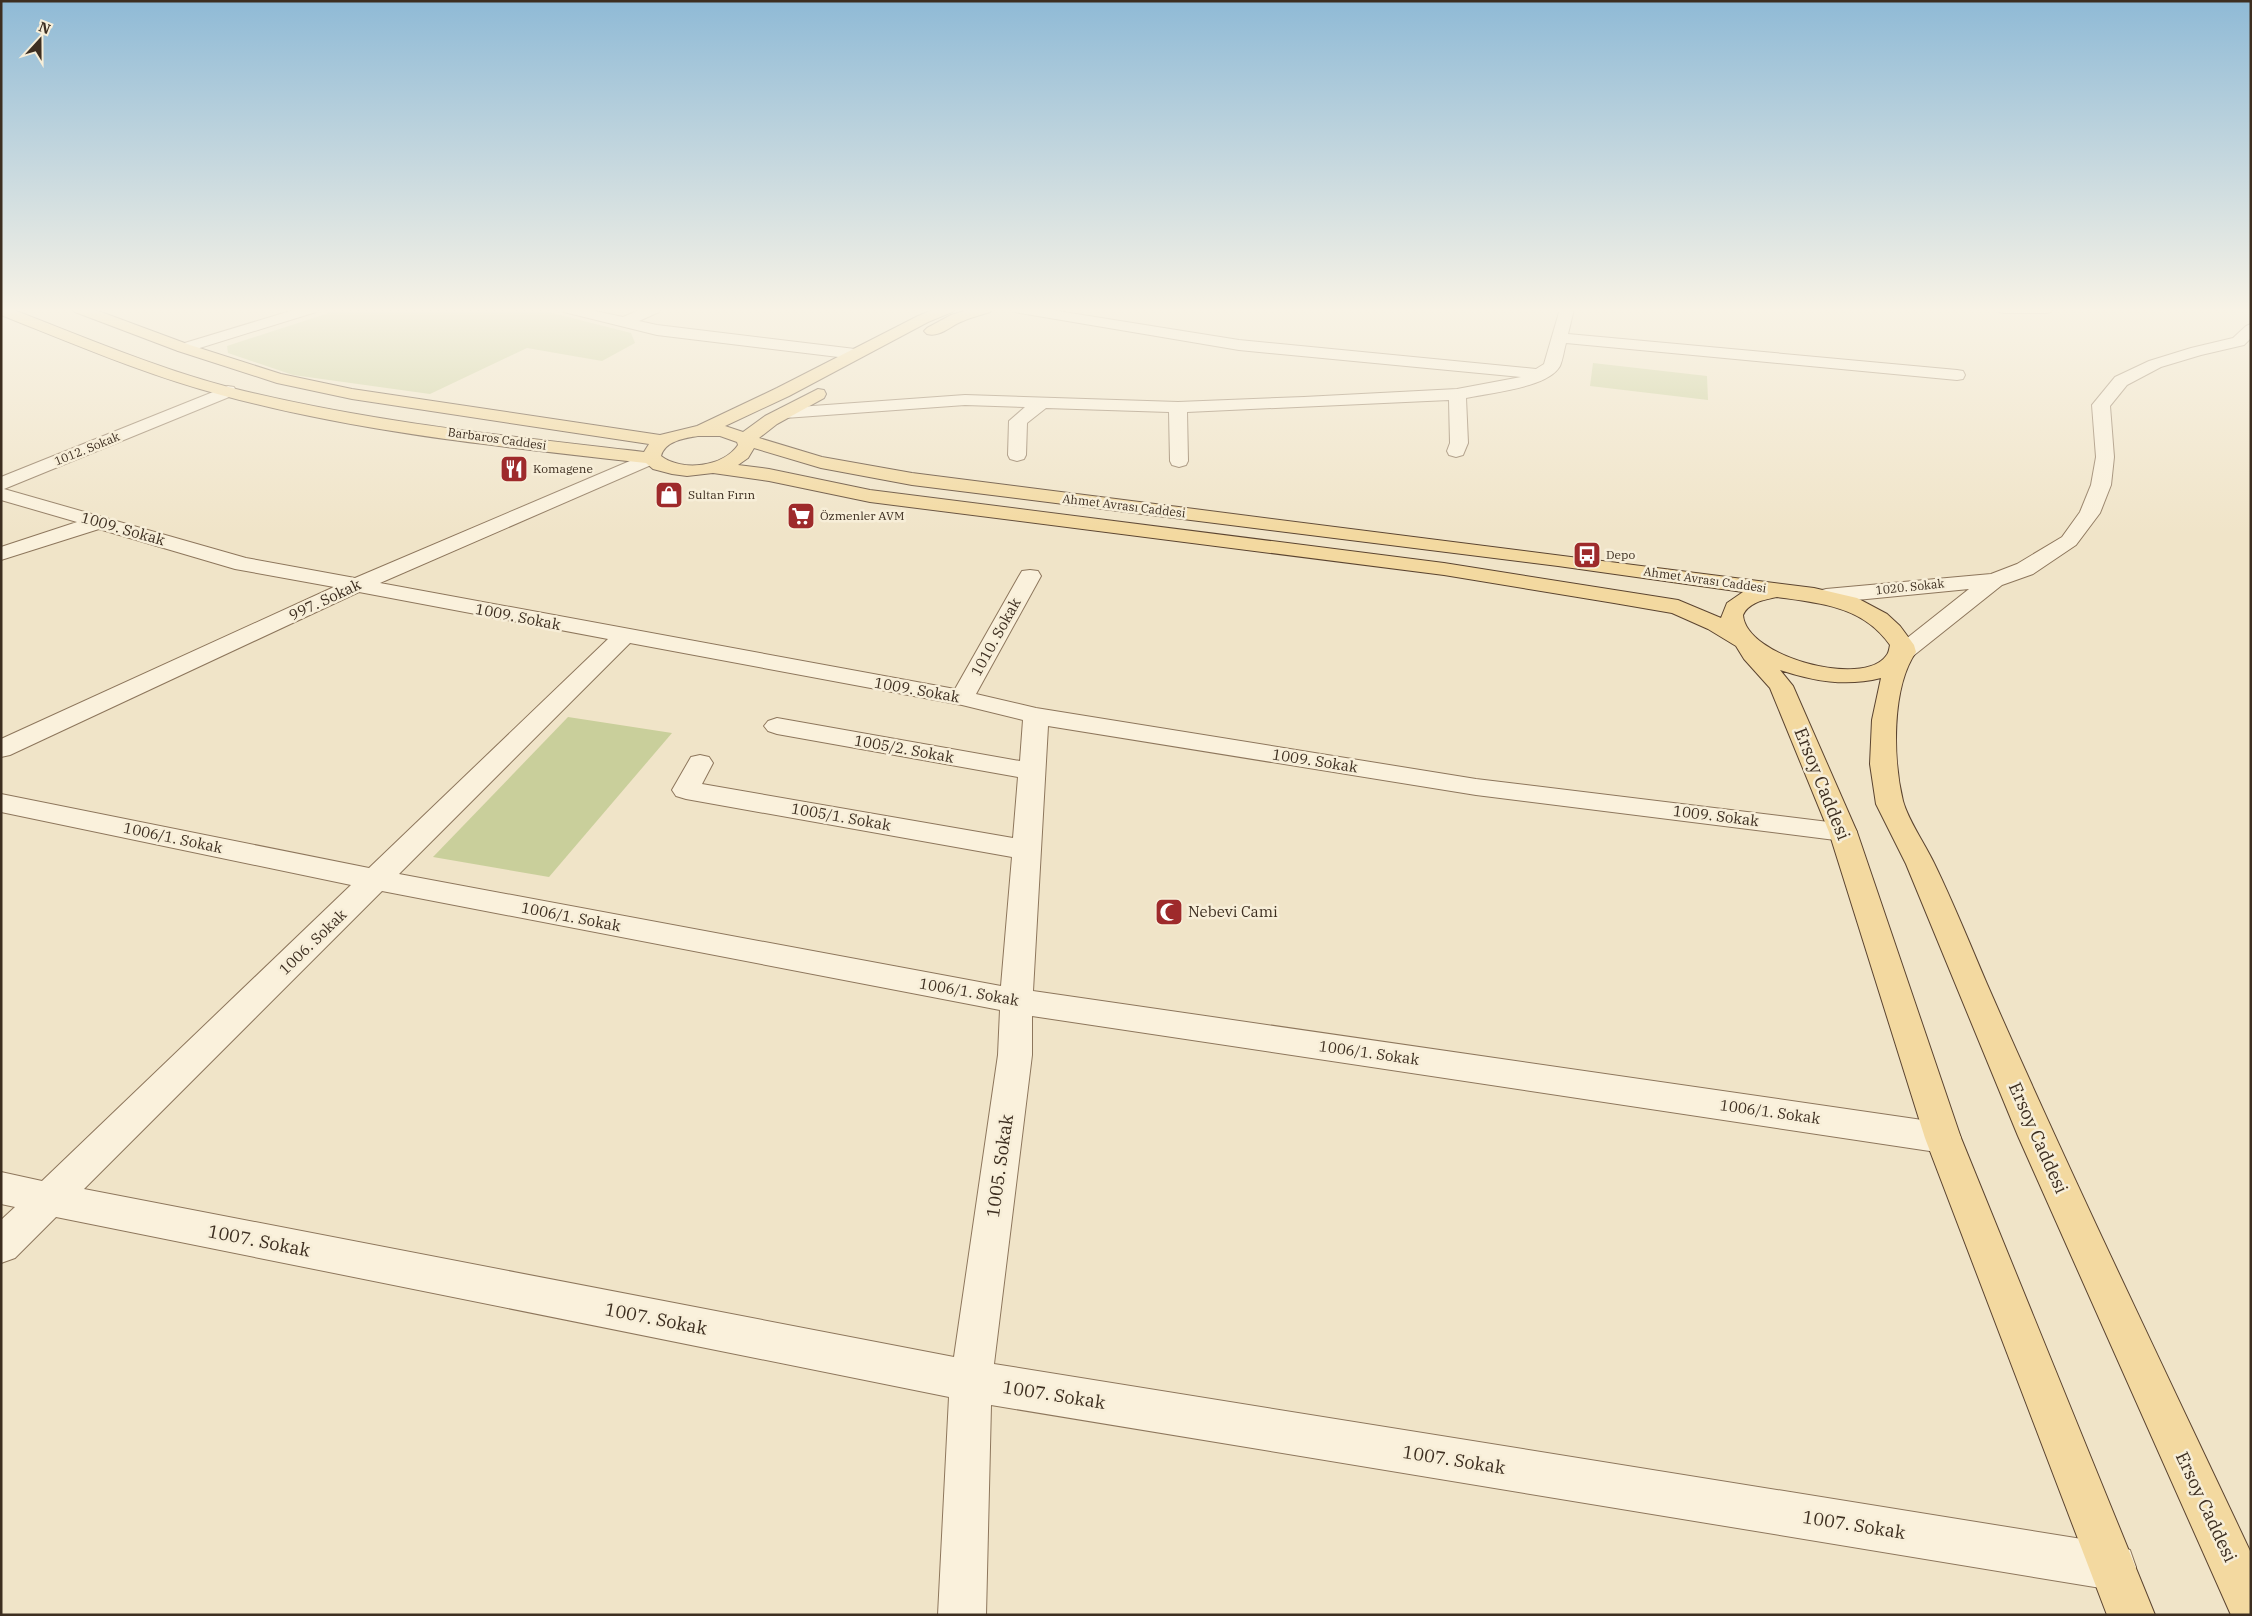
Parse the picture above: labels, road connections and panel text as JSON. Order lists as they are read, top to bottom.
{
  "streets": {
    "main road": ["Barbaros Caddesi", "Ahmet Avrası Caddesi", "Ersoy Caddesi"],
    "street": [
      "1012. Sokak",
      "1009. Sokak",
      "1020. Sokak",
      "997. Sokak",
      "1010. Sokak",
      "1005/2. Sokak",
      "1005/1. Sokak",
      "1006/1. Sokak",
      "1006. Sokak",
      "1005. Sokak",
      "1007. Sokak"
    ]
  },
  "crossings": [
    ["Barbaros Caddesi", "1012. Sokak"],
    ["Barbaros Caddesi", "997. Sokak"],
    ["Ahmet Avrası Caddesi", "1020. Sokak"],
    ["Ahmet Avrası Caddesi", "Ersoy Caddesi"],
    ["1009. Sokak", "997. Sokak"],
    ["1009. Sokak", "1010. Sokak"],
    ["1009. Sokak", "Ersoy Caddesi"],
    ["1009. Sokak", "1006. Sokak"],
    ["1009. Sokak", "1005. Sokak"],
    ["1020. Sokak", "Ersoy Caddesi"],
    ["1005/2. Sokak", "1005. Sokak"],
    ["Ersoy Caddesi", "1006/1. Sokak"],
    ["Ersoy Caddesi", "1007. Sokak"],
    ["1005/1. Sokak", "1005. Sokak"],
    ["1006/1. Sokak", "1006. Sokak"],
    ["1006/1. Sokak", "1005. Sokak"],
    ["1006. Sokak", "1007. Sokak"],
    ["1005. Sokak", "1007. Sokak"]
  ],
  "places": {
    "restaurant": ["Komagene"],
    "shop": ["Sultan Fırın"],
    "supermarket": ["Özmenler AVM"],
    "bus stop": ["Depo"],
    "mosque": ["Nebevi Cami"]
  },
  "north": "top"
}
